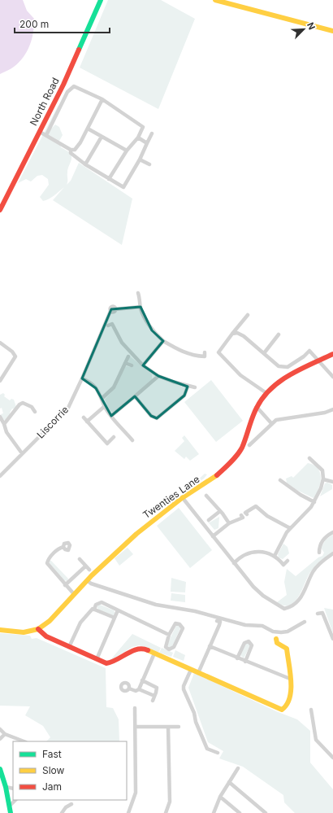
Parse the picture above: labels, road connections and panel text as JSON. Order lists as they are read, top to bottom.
{
  "streets": {
    "street": ["North Road", "Liscorrie", "Twenties Lane"]
  },
  "legend": ["Fast", "Slow", "Jam"],
  "scale_bar": "200 m",
  "north": "top right"
}
